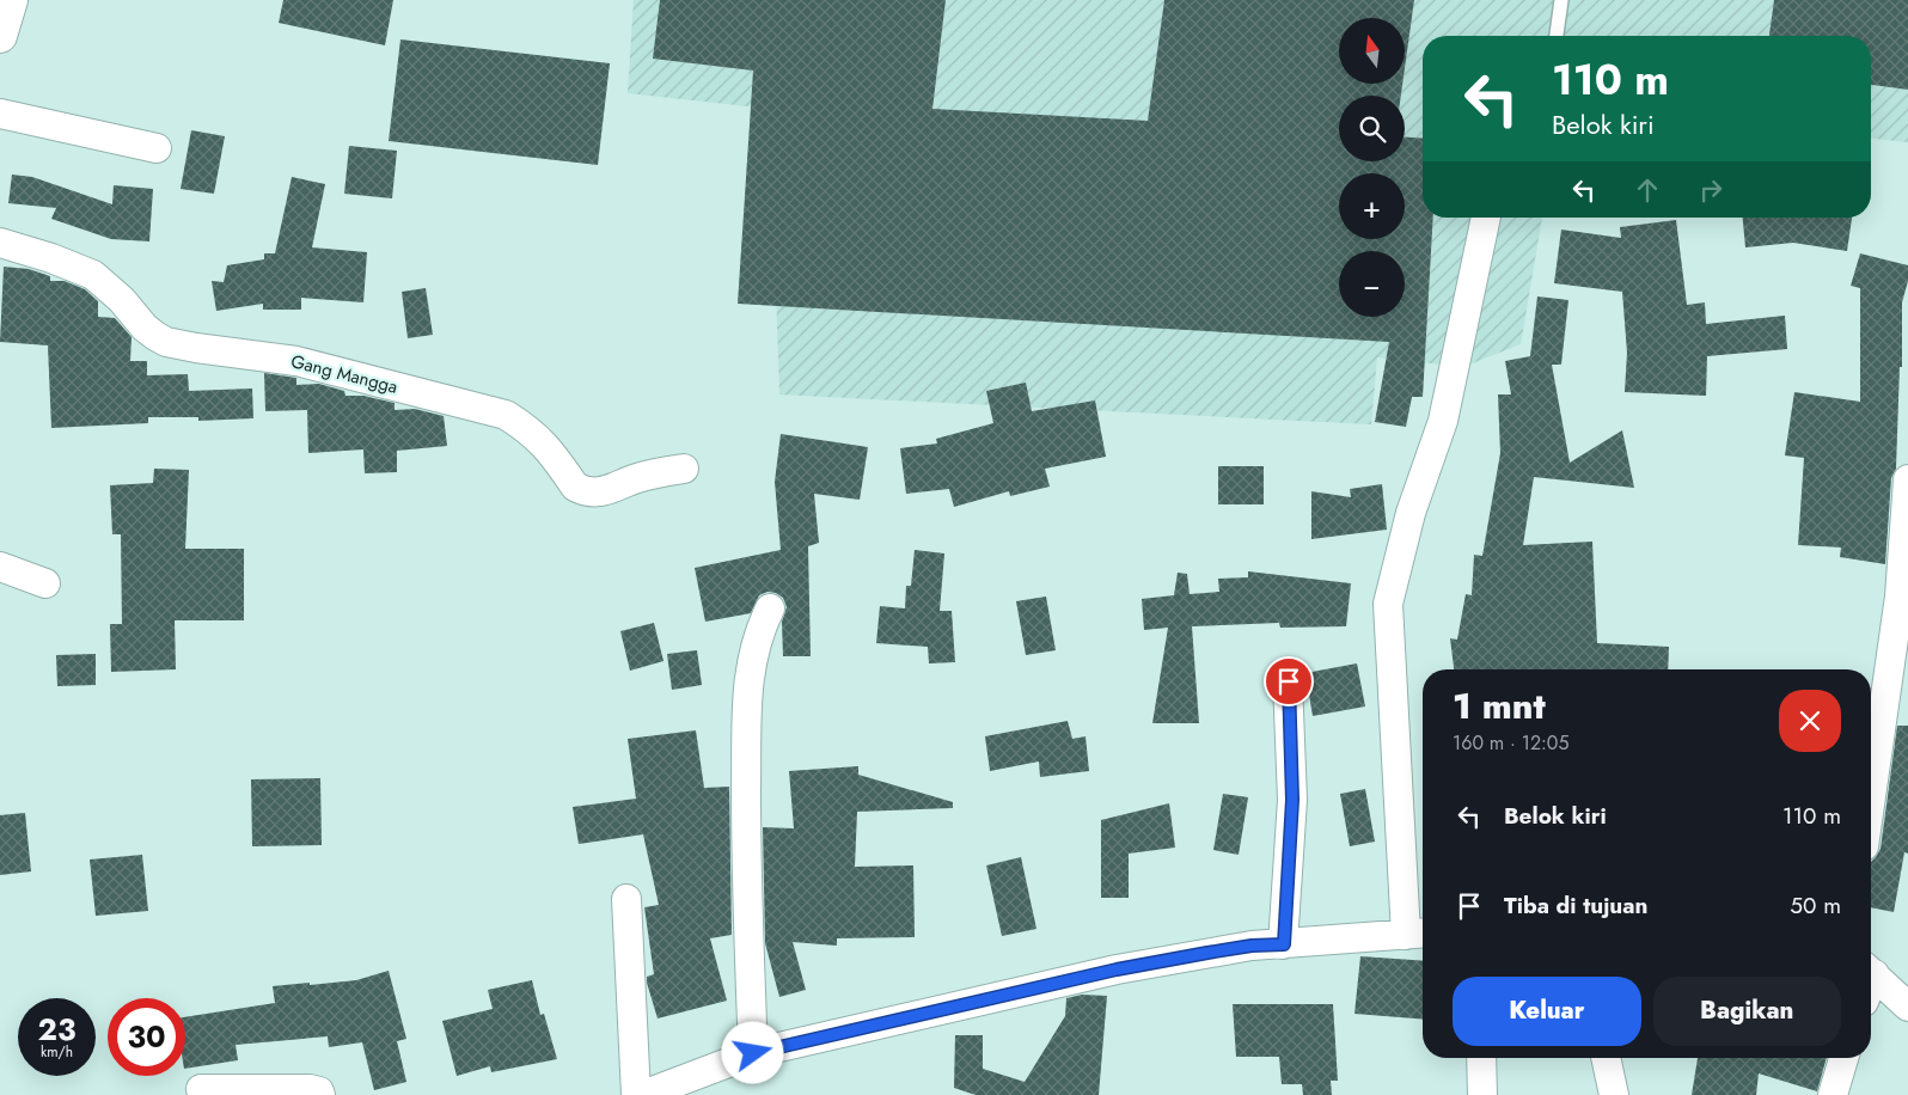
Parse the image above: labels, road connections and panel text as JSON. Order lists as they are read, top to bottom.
{
  "streets": {
    "street": ["Gang Mangga"]
  },
  "north": "top",
  "page": {
    "map_buttons": ["+", "−"],
    "turn": ["110 m", "Belok kiri"],
    "heading": ["1 mnt", "160 m · 12:05"],
    "list": [
      {
        "name": "Belok kiri",
        "value": "110 m"
      },
      {
        "name": "Tiba di tujuan",
        "value": "50 m"
      }
    ],
    "buttons": ["Keluar", "Bagikan"],
    "speed": "23 km/h",
    "limit": "30"
  }
}
